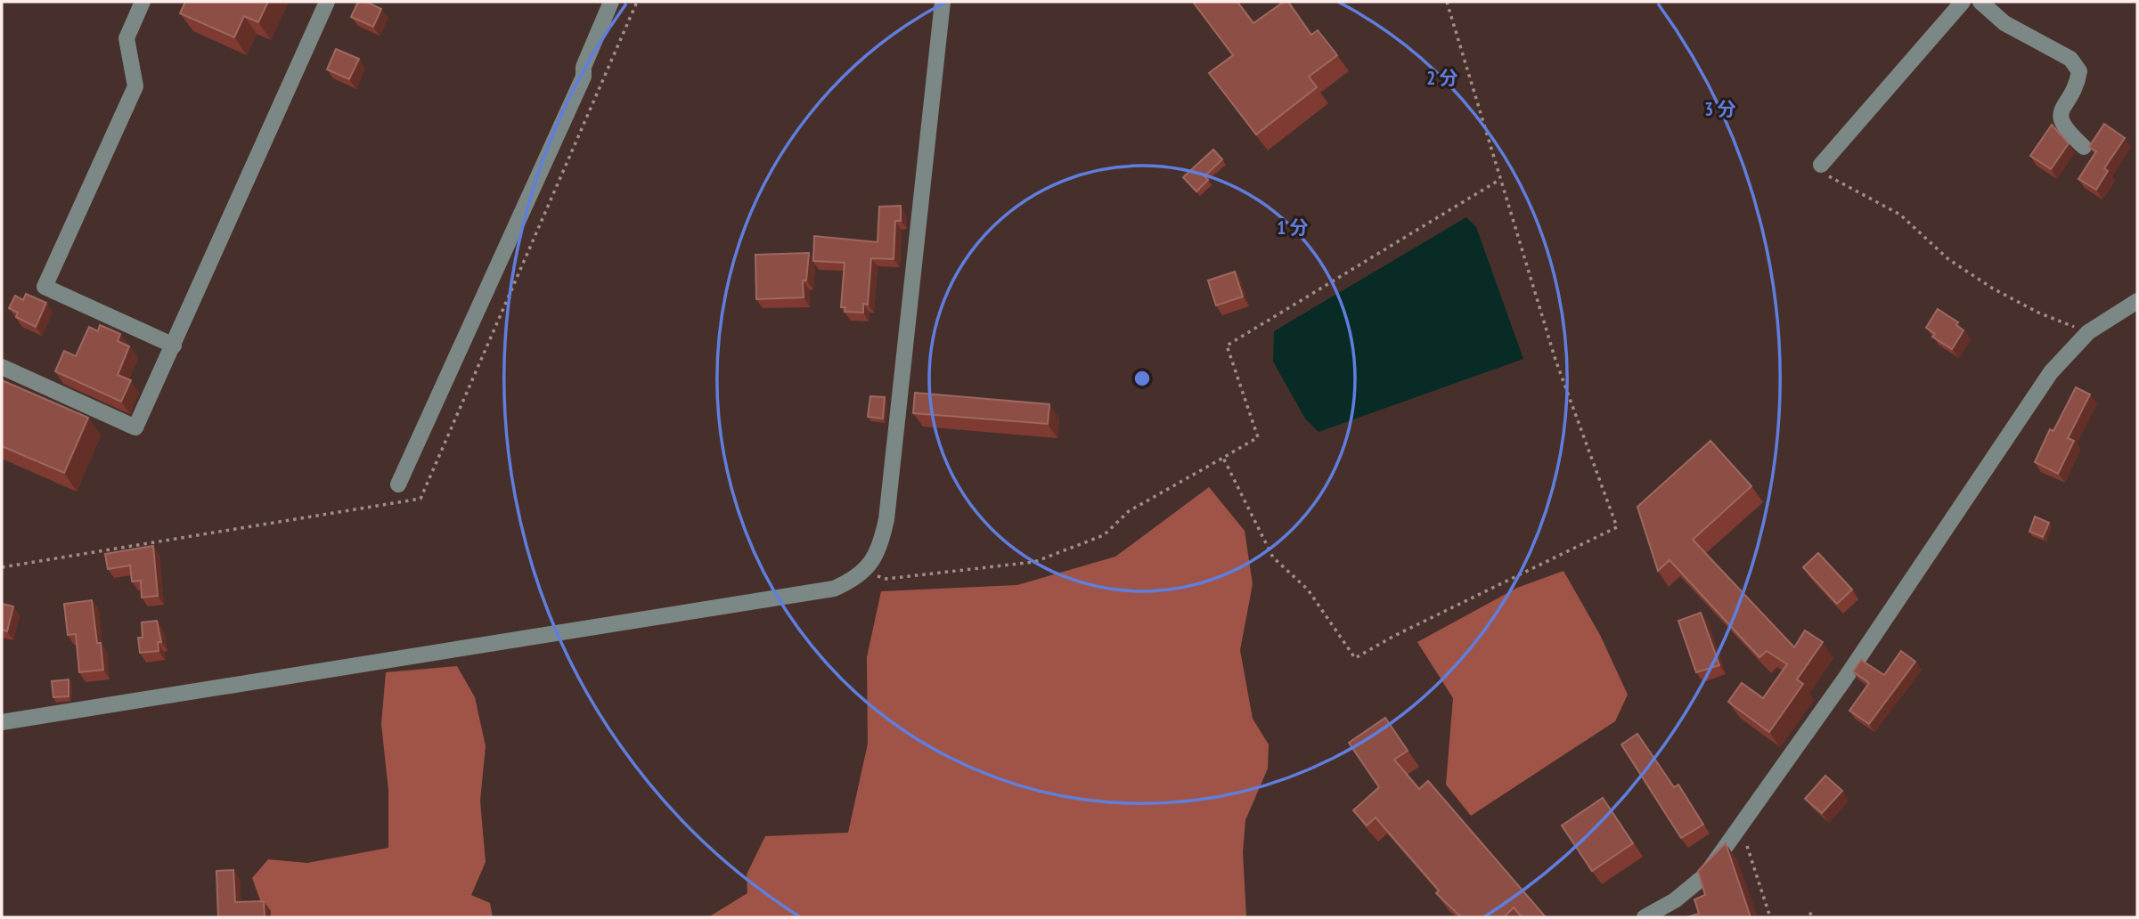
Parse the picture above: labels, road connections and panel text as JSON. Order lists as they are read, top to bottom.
{
  "rings": ["2 分", "3 分", "1 分"]
}
